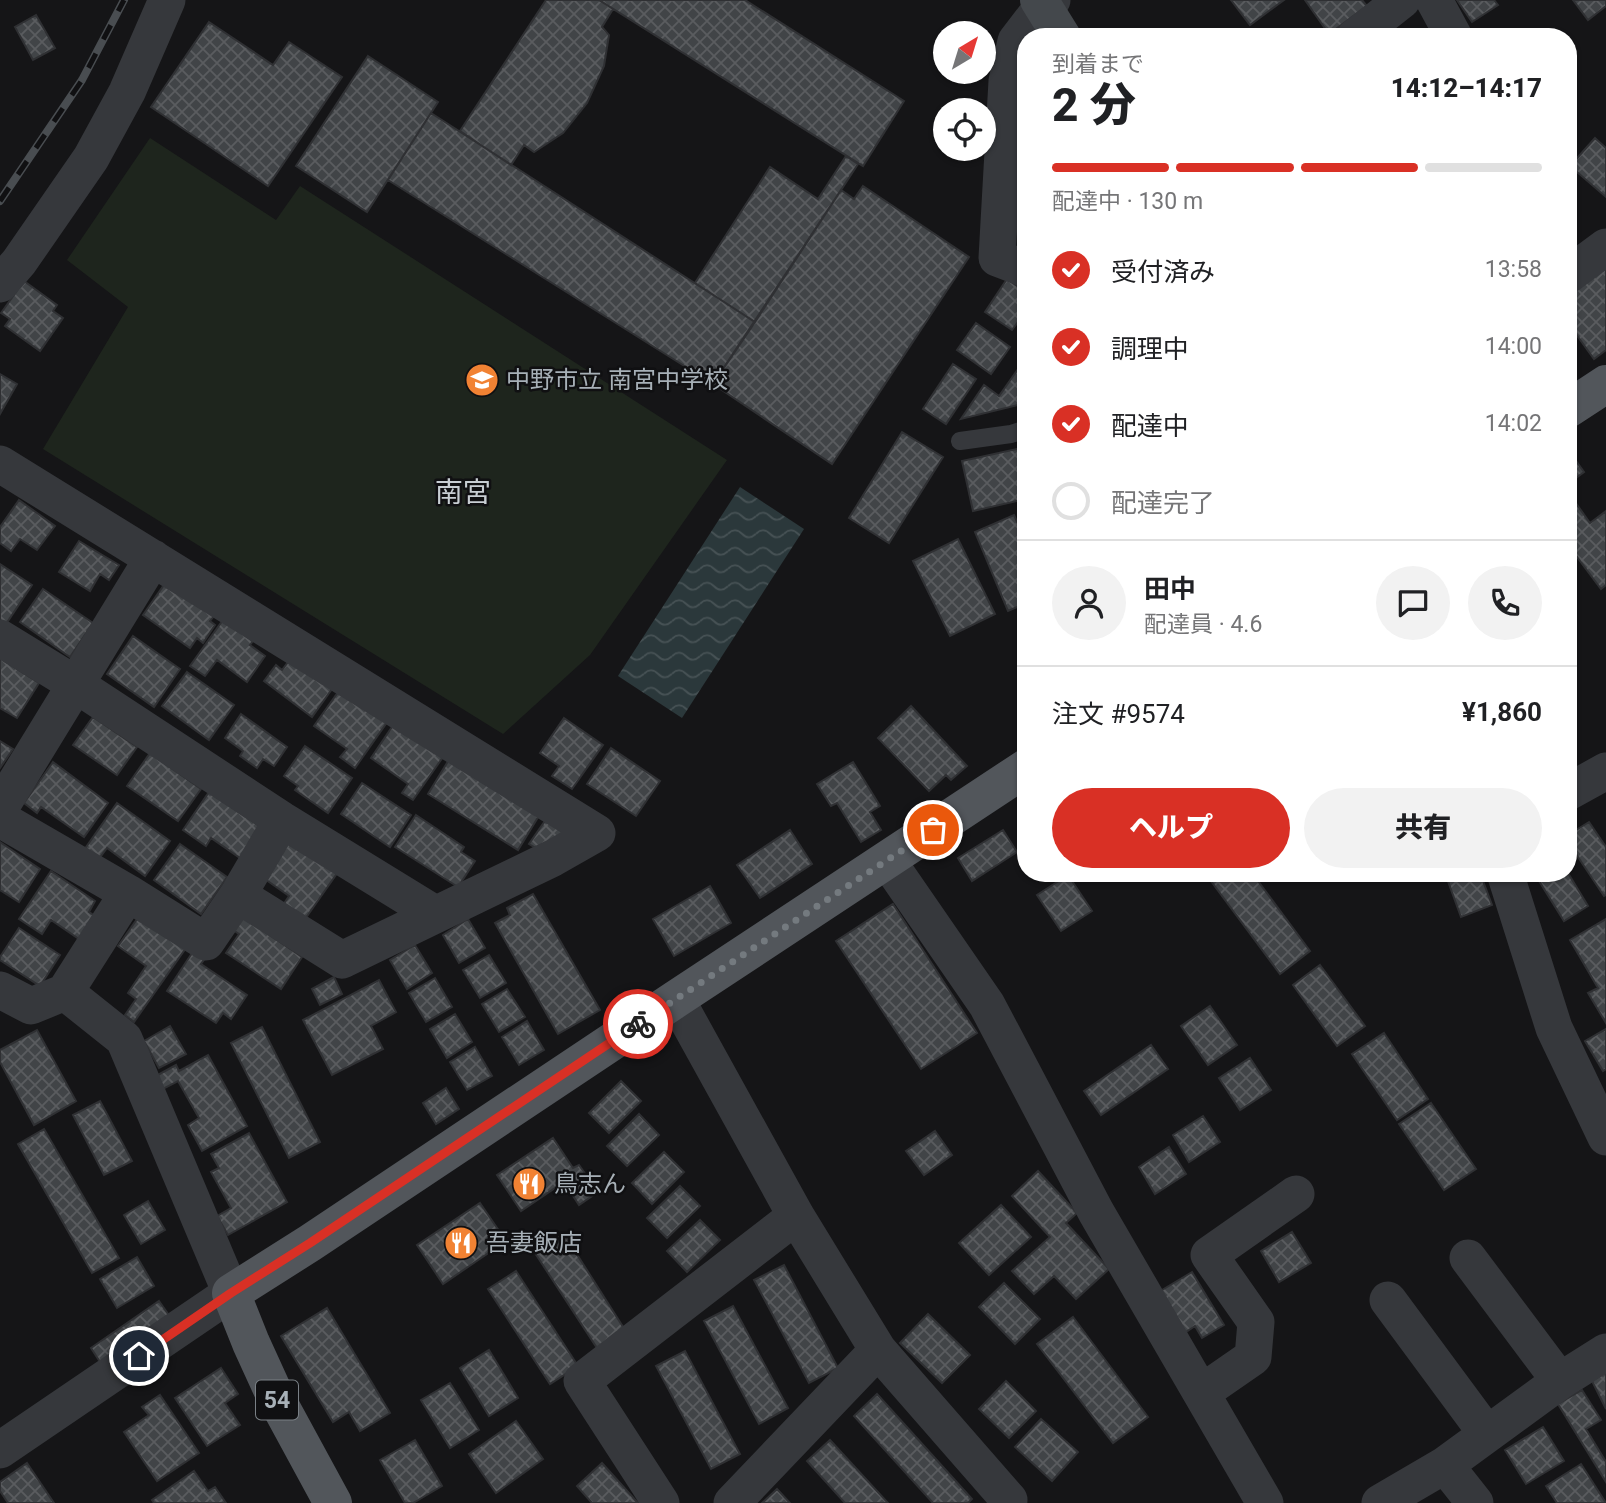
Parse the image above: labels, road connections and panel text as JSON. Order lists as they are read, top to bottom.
{
  "streets": {
    "main road": ["54"]
  },
  "districts": ["南宮"],
  "places": {
    "school or university": ["中野市立 南宮中学校"],
    "restaurant": ["鳥志ん", "吾妻飯店"]
  },
  "north": "top right",
  "page": {
    "heading": ["2 分", "到着まで", "14:12–14:17"],
    "panel": [
      "田中",
      "配達員 · 4.6",
      "注文 #9574",
      "¥1,860"
    ],
    "bar": "配達中 · 130 m",
    "list": [
      ["受付済み", "13:58"],
      ["調理中", "14:00"],
      ["配達中", "14:02"],
      "配達完了"
    ],
    "buttons": ["ヘルプ", "共有"]
  }
}
